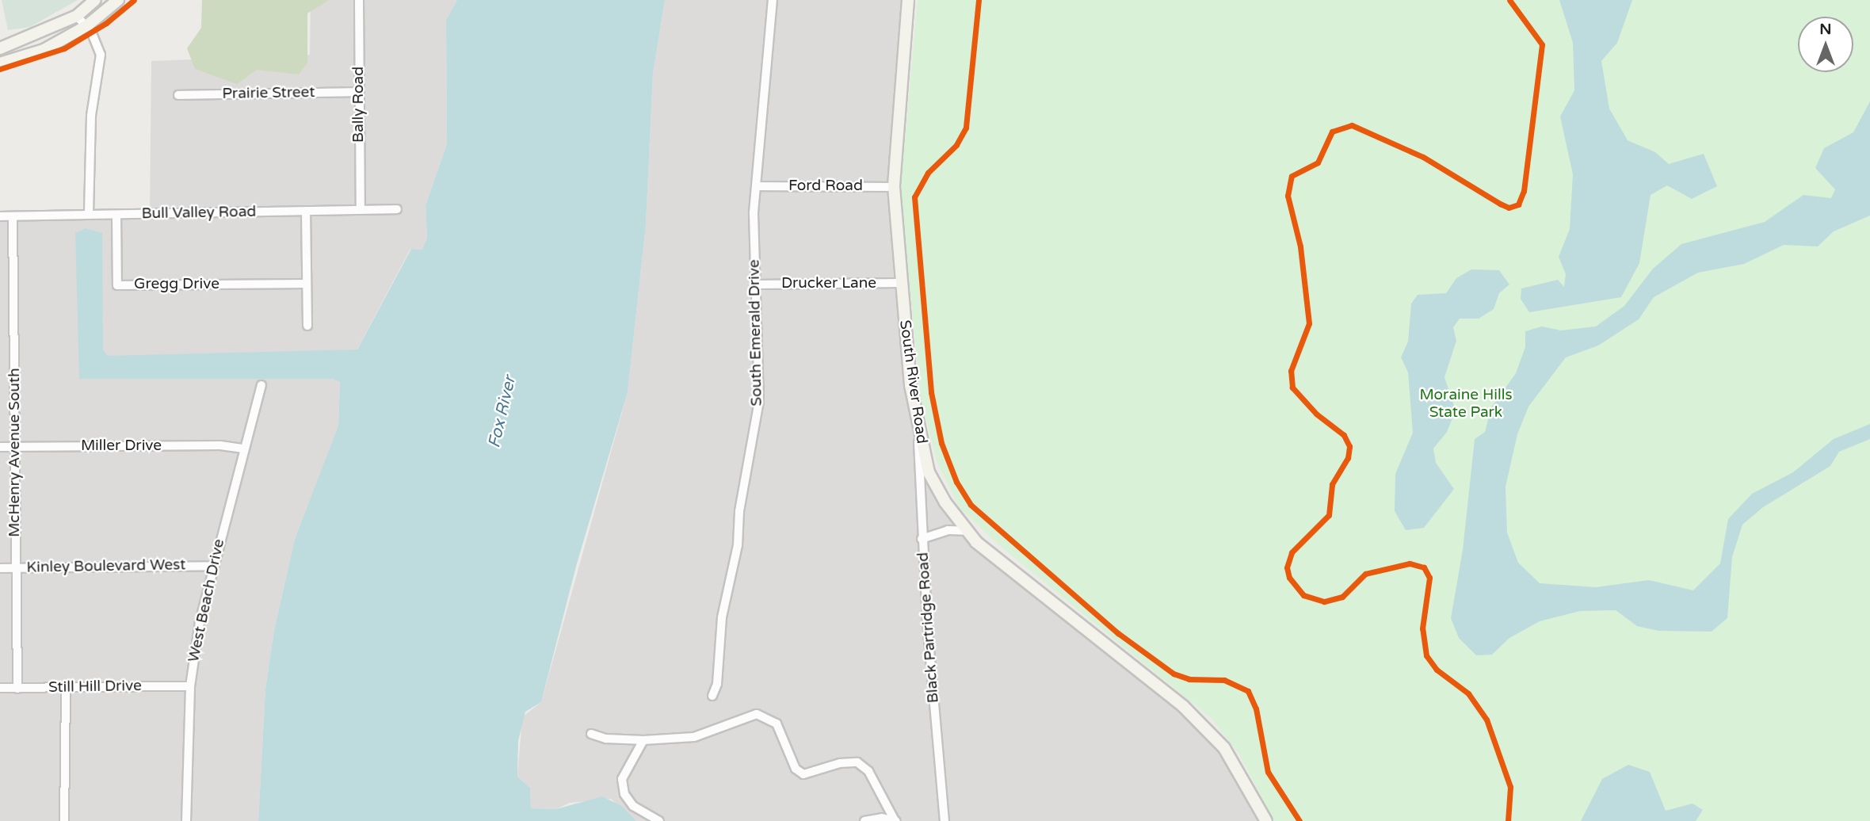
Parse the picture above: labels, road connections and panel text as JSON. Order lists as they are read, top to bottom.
{
  "streets": {
    "street": [
      "Prairie Street",
      "Bally Road",
      "Ford Road",
      "Bull Valley Road",
      "Drucker Lane",
      "Gregg Drive",
      "South Emerald Drive",
      "South River Road",
      "Miller Drive",
      "McHenry Avenue South",
      "Kinley Boulevard West",
      "West Beach Drive",
      "Black Partridge Road",
      "Still Hill Drive"
    ]
  },
  "crossings": [
    ["Prairie Street", "Bally Road"],
    ["Bally Road", "Bull Valley Road"],
    ["Ford Road", "South Emerald Drive"],
    ["Ford Road", "South River Road"],
    ["Bull Valley Road", "Gregg Drive"],
    ["Bull Valley Road", "McHenry Avenue South"],
    ["Drucker Lane", "South Emerald Drive"],
    ["Drucker Lane", "South River Road"],
    ["South River Road", "Black Partridge Road"],
    ["Miller Drive", "McHenry Avenue South"],
    ["Miller Drive", "West Beach Drive"],
    ["McHenry Avenue South", "Kinley Boulevard West"],
    ["McHenry Avenue South", "Still Hill Drive"],
    ["Kinley Boulevard West", "West Beach Drive"],
    ["West Beach Drive", "Still Hill Drive"]
  ],
  "water": ["Fox River"],
  "parks": ["Moraine Hills State Park"],
  "north": "top"
}
